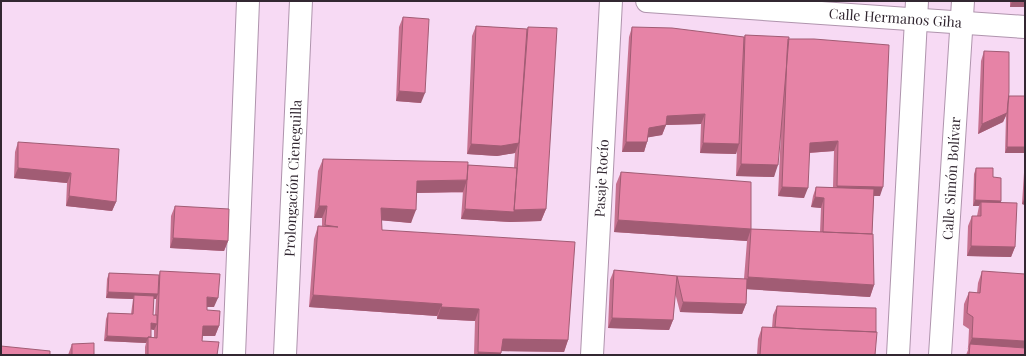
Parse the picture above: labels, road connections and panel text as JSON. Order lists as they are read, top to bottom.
{
  "streets": {
    "street": [
      "Calle Hermanos Giha",
      "Prolongación Cieneguilla",
      "Pasaje Rocío",
      "Calle Simón Bolívar"
    ]
  },
  "crossings": [
    ["Calle Hermanos Giha", "Calle Simón Bolívar"]
  ]
}
